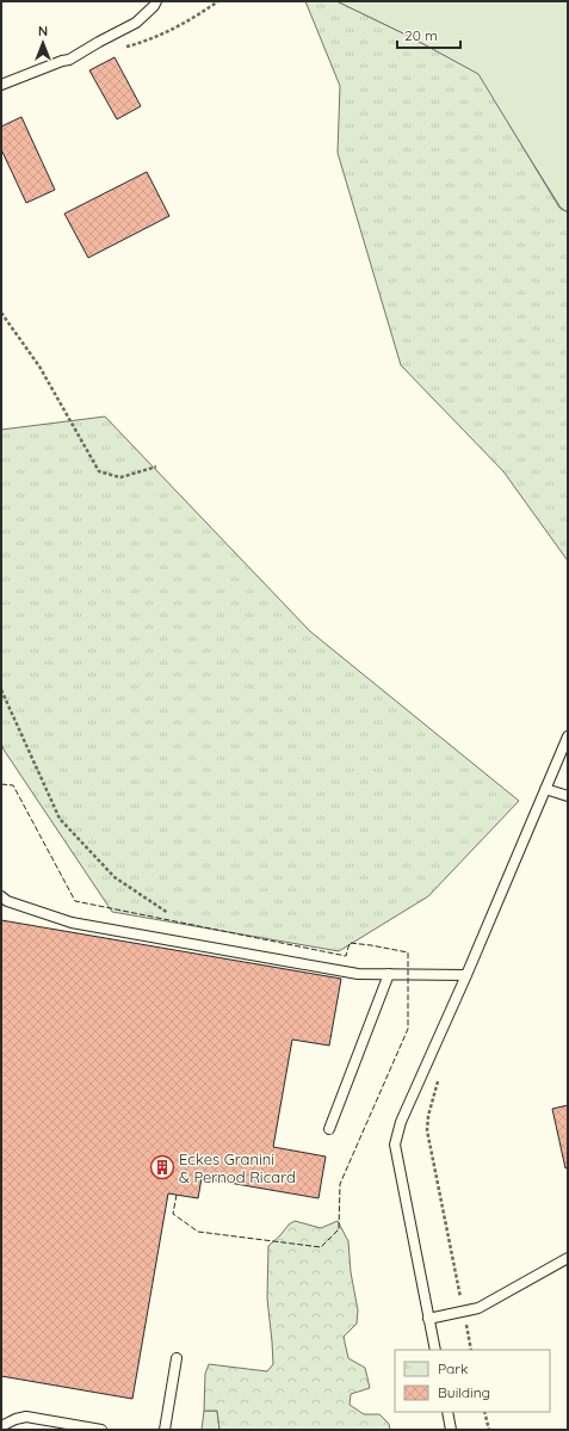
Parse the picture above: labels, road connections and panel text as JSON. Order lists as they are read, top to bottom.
{
  "places": {
    "building": ["Eckes Granini & Pernod Ricard"]
  },
  "legend": ["Park", "Building"],
  "scale_bar": "20 m",
  "north": "top"
}
